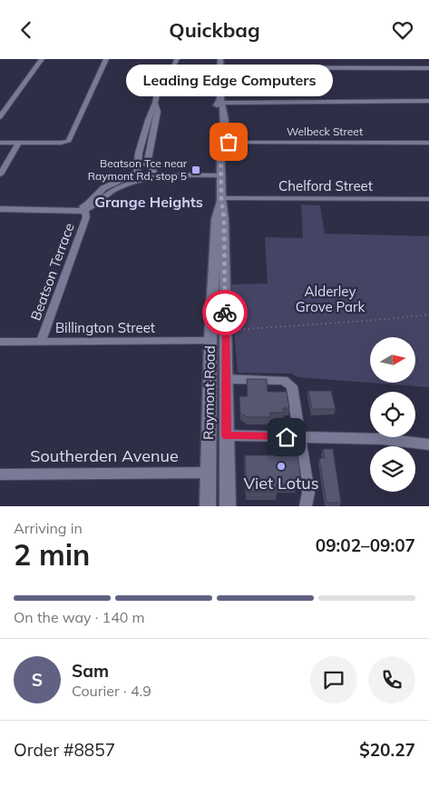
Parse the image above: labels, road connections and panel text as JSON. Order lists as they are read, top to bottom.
{
  "streets": {
    "main road": ["Raymont Road"],
    "street": [
      "Welbeck Street",
      "Chelford Street",
      "Beatson Terrace",
      "Billington Street",
      "Southerden Avenue"
    ]
  },
  "crossings": [
    ["Welbeck Street", "Raymont Road"],
    ["Chelford Street", "Raymont Road"],
    ["Beatson Terrace", "Billington Street"],
    ["Beatson Terrace", "Raymont Road"],
    ["Billington Street", "Raymont Road"],
    ["Raymont Road", "Southerden Avenue"]
  ],
  "districts": ["Grange Heights"],
  "parks": ["Alderley Grove Park"],
  "places": {
    "other": ["Leading Edge Computers", "Viet Lotus"],
    "transit": ["Beatson Tce near Raymont Rd, stop 5"]
  },
  "north": "right",
  "page": {
    "header": "Quickbag",
    "bubble": "Leading Edge Computers",
    "heading": ["2 min", "Arriving in", "09:02–09:07"],
    "panel": [
      "Sam",
      "Courier · 4.9",
      "Order #8857",
      "$20.27"
    ],
    "bar": "On the way · 140 m",
    "round": "S"
  }
}
